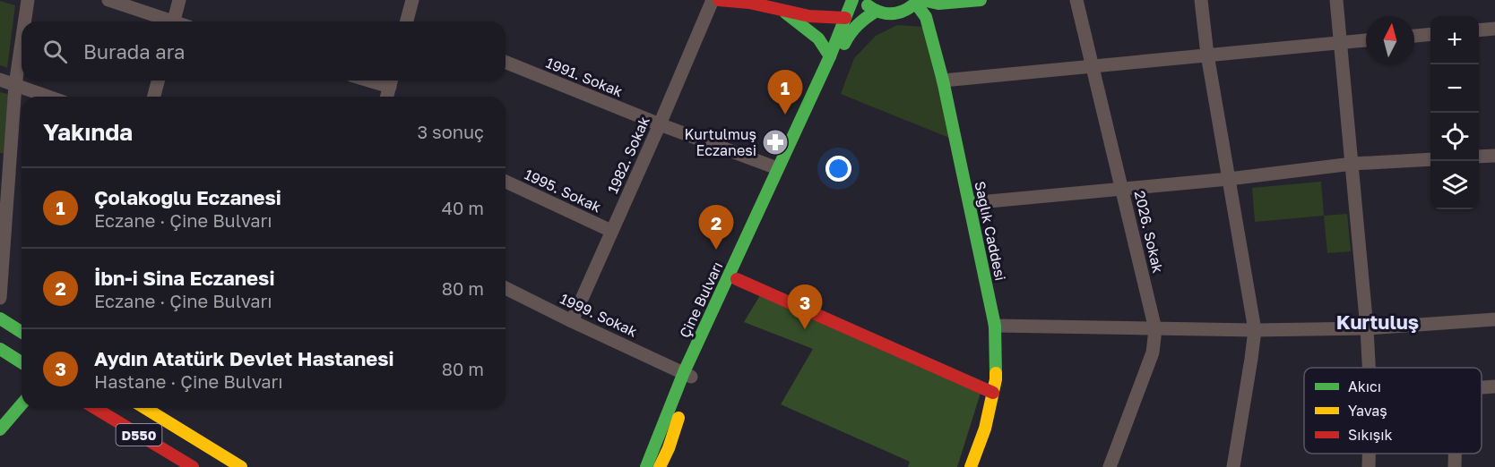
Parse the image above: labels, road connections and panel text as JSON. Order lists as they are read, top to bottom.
{
  "streets": {
    "main road": ["Sağlık Caddesi", "Çine Bulvarı", "D550"],
    "street": [
      "1991. Sokak",
      "1982. Sokak",
      "1995. Sokak",
      "2026. Sokak",
      "1999. Sokak"
    ]
  },
  "crossings": [
    ["1991. Sokak", "1982. Sokak"],
    ["1991. Sokak", "Çine Bulvarı"],
    ["1982. Sokak", "1995. Sokak"],
    ["1982. Sokak", "1999. Sokak"],
    ["Çine Bulvarı", "1999. Sokak"]
  ],
  "districts": ["Kurtuluş"],
  "places": {
    "pharmacy": ["Kurtulmuş Eczanesi"]
  },
  "legend": ["Akıcı", "Yavaş", "Sıkışık"],
  "north": "top",
  "page": {
    "map_buttons": ["+", "−"],
    "search": "Burada ara",
    "pins": ["1", "2", "3"],
    "heading": ["Yakında", "3 sonuç"],
    "list": [
      {
        "mark": "1",
        "name": "Çolakoğlu Eczanesi",
        "note": "Eczane · Çine Bulvarı",
        "value": "40 m"
      },
      {
        "mark": "2",
        "name": "İbn-i Sina Eczanesi",
        "note": "Eczane · Çine Bulvarı",
        "value": "80 m"
      },
      {
        "mark": "3",
        "name": "Aydın Atatürk Devlet Hastanesi",
        "note": "Hastane · Çine Bulvarı",
        "value": "80 m"
      }
    ]
  }
}
